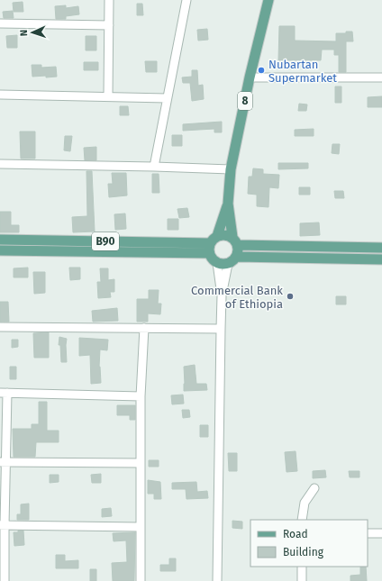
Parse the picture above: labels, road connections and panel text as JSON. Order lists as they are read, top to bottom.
{
  "streets": {
    "main road": ["8", "B90"]
  },
  "crossings": [
    ["8", "B90"]
  ],
  "places": ["Nubartan Supermarket", "Commercial Bank of Ethiopia"],
  "legend": ["Road", "Building"],
  "north": "left"
}
